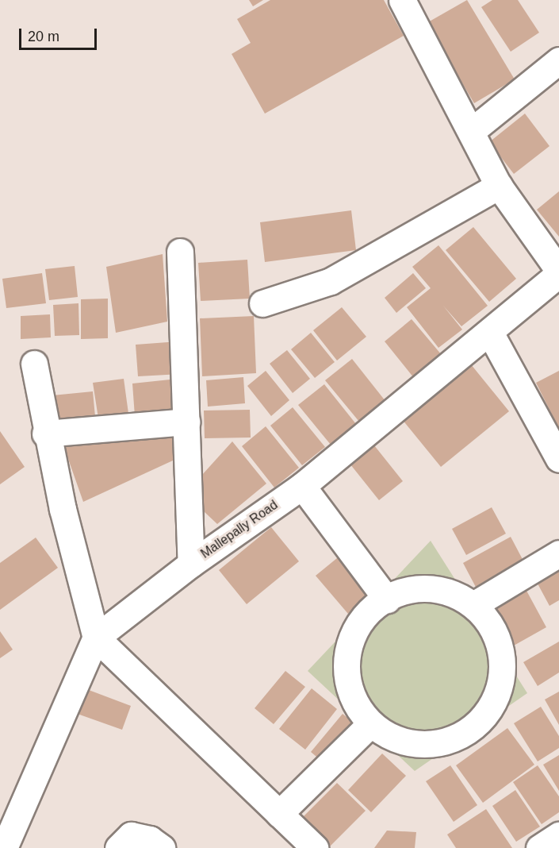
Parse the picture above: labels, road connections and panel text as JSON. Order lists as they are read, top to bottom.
{
  "streets": {
    "street": ["Mallepally Road"]
  },
  "scale_bar": "20 m"
}
